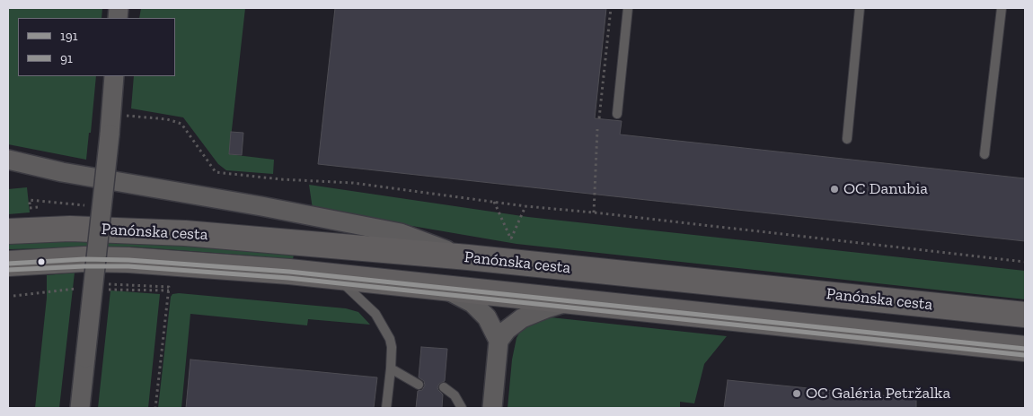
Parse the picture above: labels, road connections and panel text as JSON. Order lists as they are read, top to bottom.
{
  "streets": {
    "main road": ["Panónska cesta"]
  },
  "places": ["OC Danubia", "OC Galéria Petržalka"],
  "lines": ["transit line 191", "transit line 91"],
  "legend": ["191", "91"]
}
